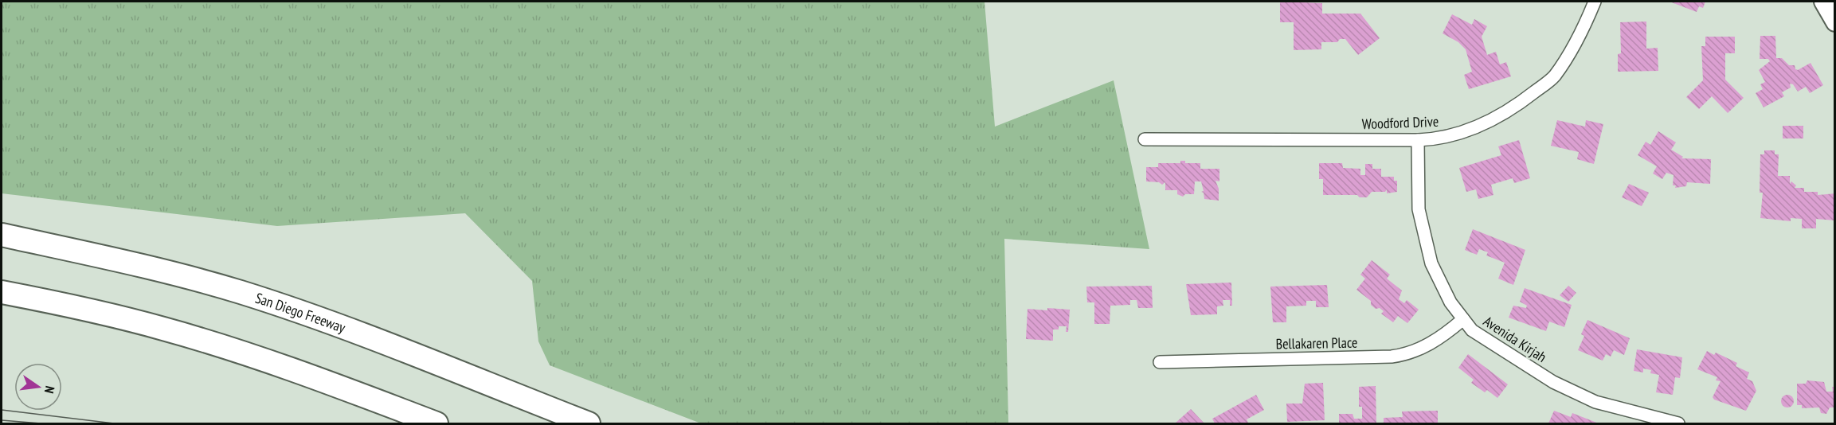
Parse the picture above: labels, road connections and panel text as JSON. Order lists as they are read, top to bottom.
{
  "streets": {
    "highway": ["San Diego Freeway"],
    "street": ["Woodford Drive", "Avenida Kirjah", "Bellakaren Place"]
  },
  "crossings": [
    ["Woodford Drive", "Avenida Kirjah"],
    ["Avenida Kirjah", "Bellakaren Place"]
  ],
  "north": "right"
}
